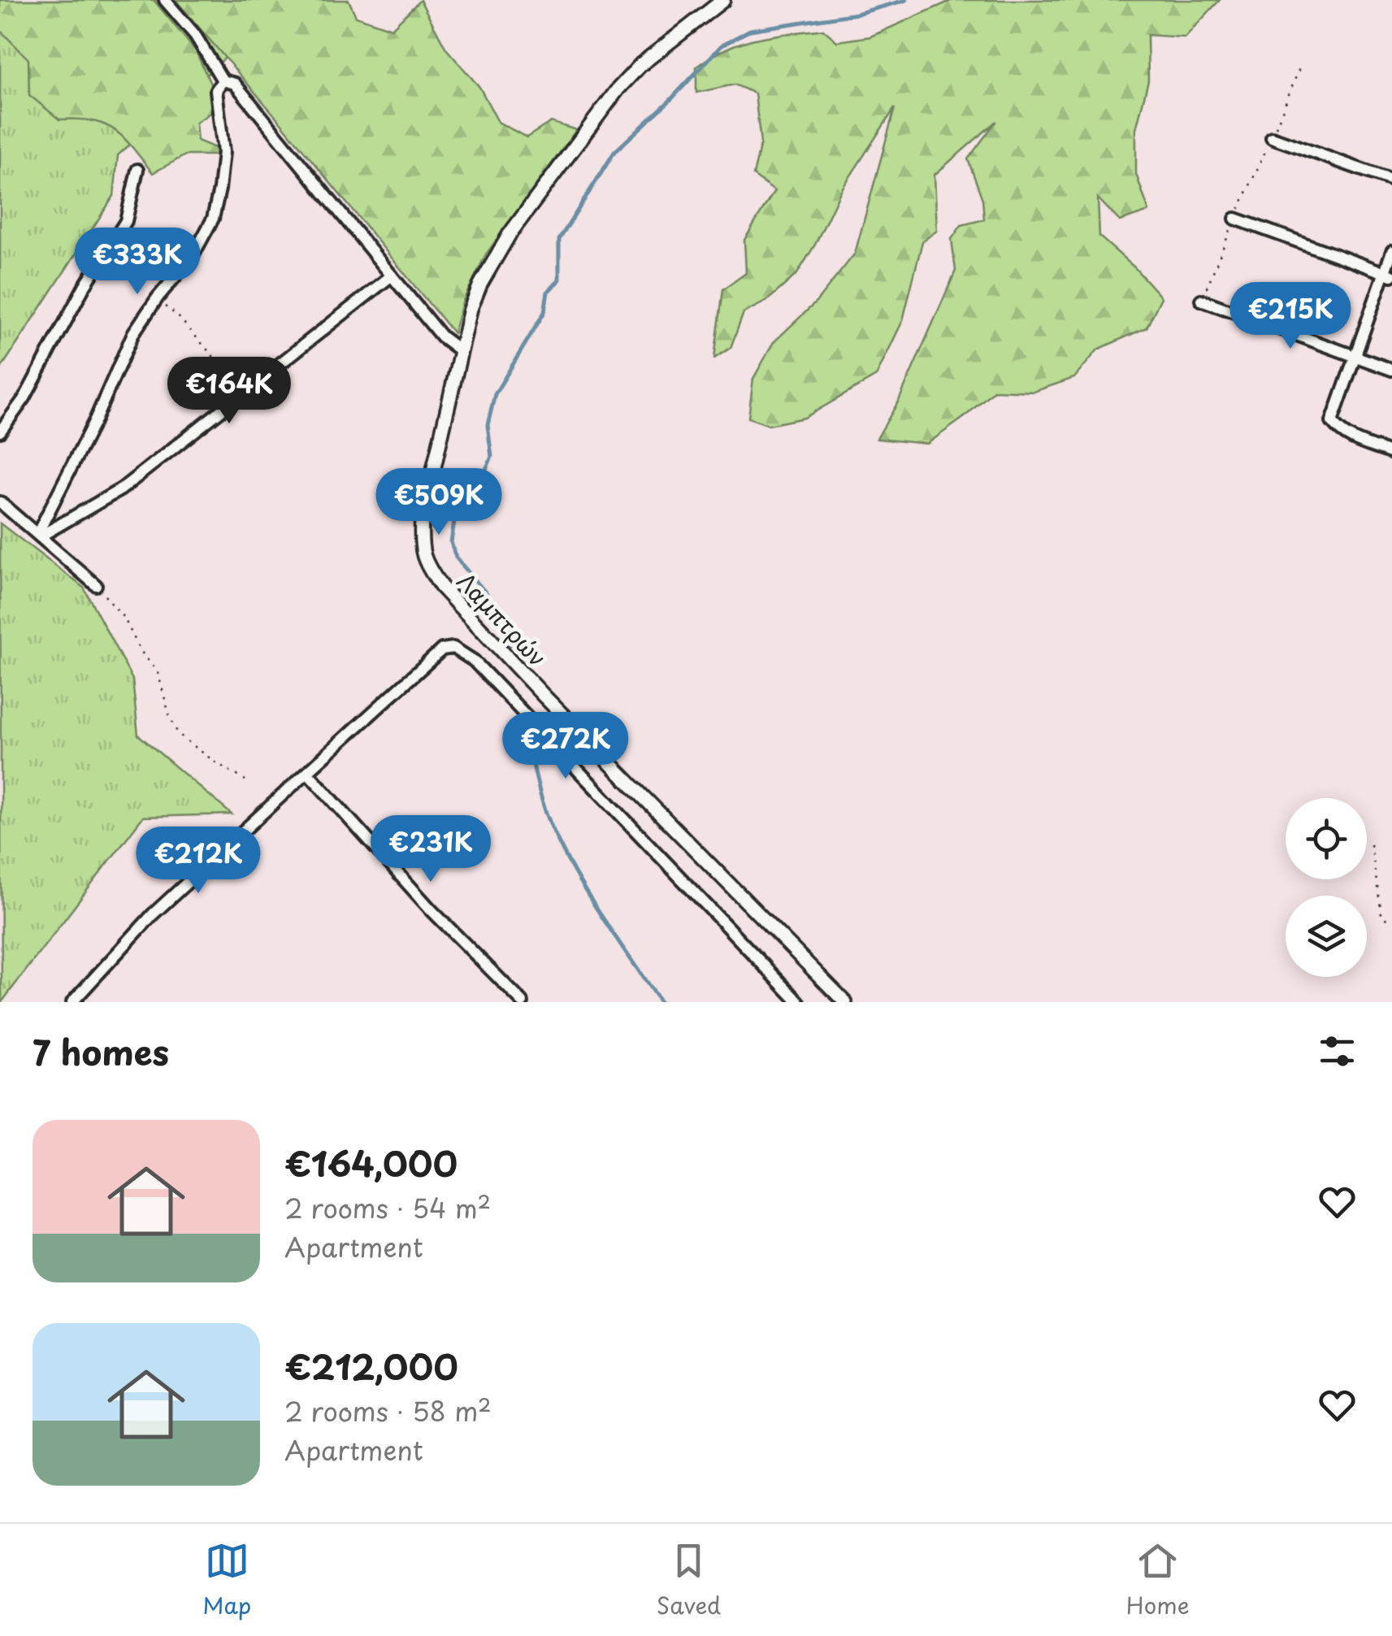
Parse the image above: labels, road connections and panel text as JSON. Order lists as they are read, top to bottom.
{
  "streets": {
    "street": ["Λαμπτρών"]
  },
  "page": {
    "price": [
      "€333K",
      "€215K",
      "€164K",
      "€509K",
      "€272K",
      "€231K",
      "€212K"
    ],
    "heading": "7 homes",
    "list": [
      {
        "name": "€164,000",
        "note": "2 rooms · 54 m² · Apartment"
      },
      {
        "name": "€212,000",
        "note": "2 rooms · 58 m² · Apartment"
      }
    ],
    "tabs": ["Map", "Saved", "Home"]
  }
}
